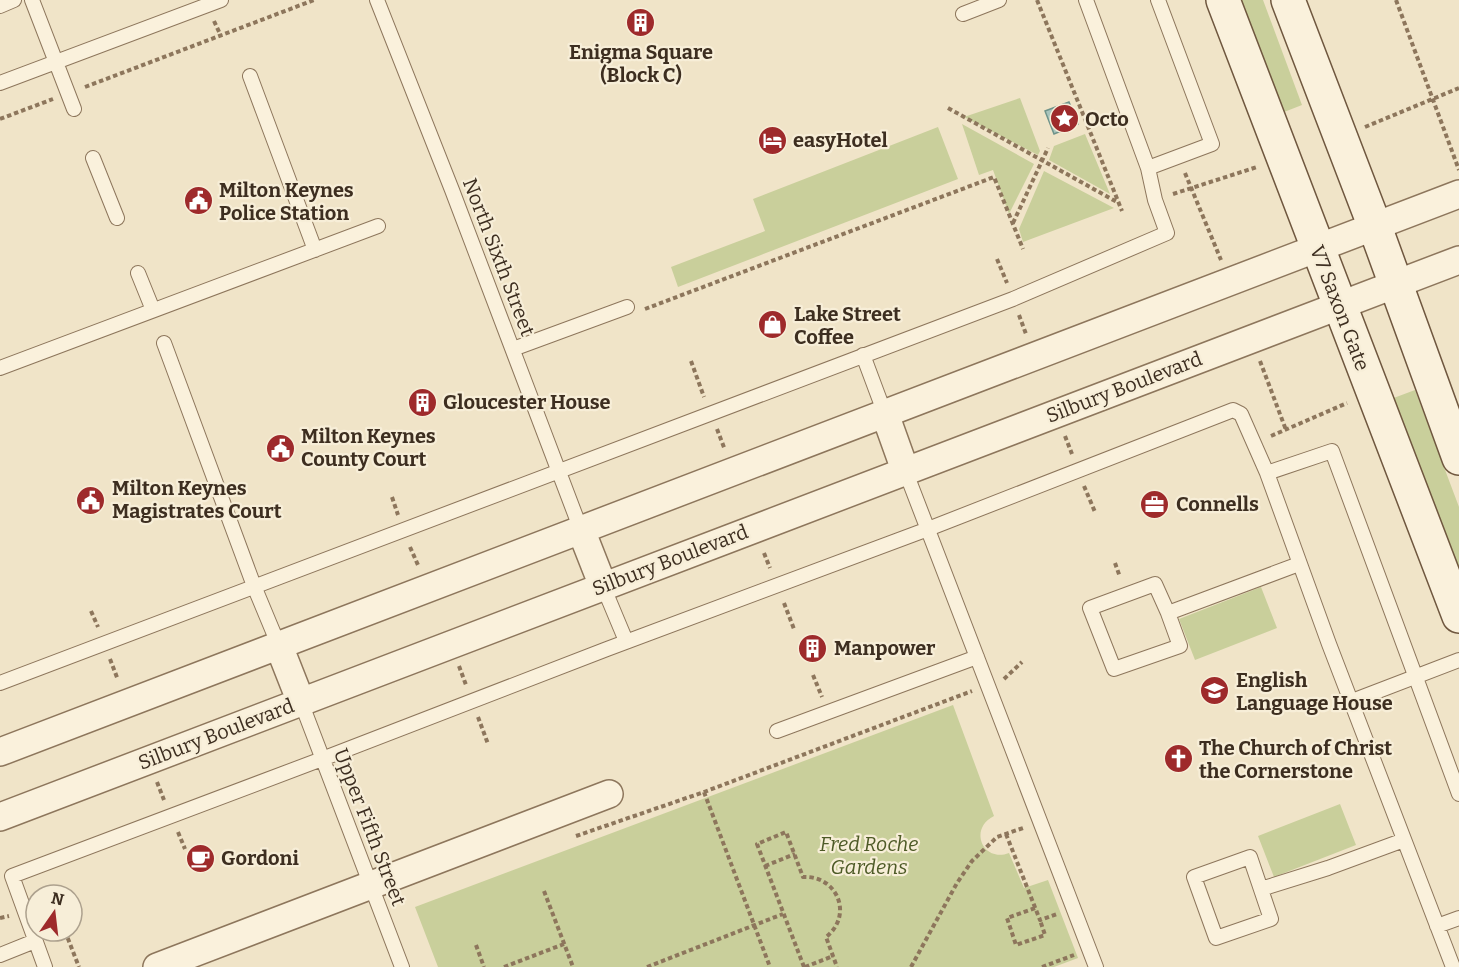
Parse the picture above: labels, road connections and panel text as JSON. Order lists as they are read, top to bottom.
{
  "streets": {
    "street": ["V7 Saxon Gate", "Silbury Boulevard"],
    "lane": ["North Sixth Street", "Upper Fifth Street"]
  },
  "crossings": [
    ["V7 Saxon Gate", "Silbury Boulevard"],
    ["Silbury Boulevard", "Upper Fifth Street"]
  ],
  "parks": ["Fred Roche Gardens"],
  "places": {
    "building": ["Enigma Square (Block C)", "Gloucester House", "Manpower"],
    "place": ["Octo"],
    "hotel": ["easyHotel"],
    "public building": ["Milton Keynes Police Station", "Milton Keynes County Court", "Milton Keynes Magistrates Court"],
    "shop": ["Lake Street Coffee"],
    "office": ["Connells"],
    "school or university": ["English Language House"],
    "church": ["The Church of Christ the Cornerstone"],
    "cafe": ["Gordoni"]
  },
  "north": "top"
}
